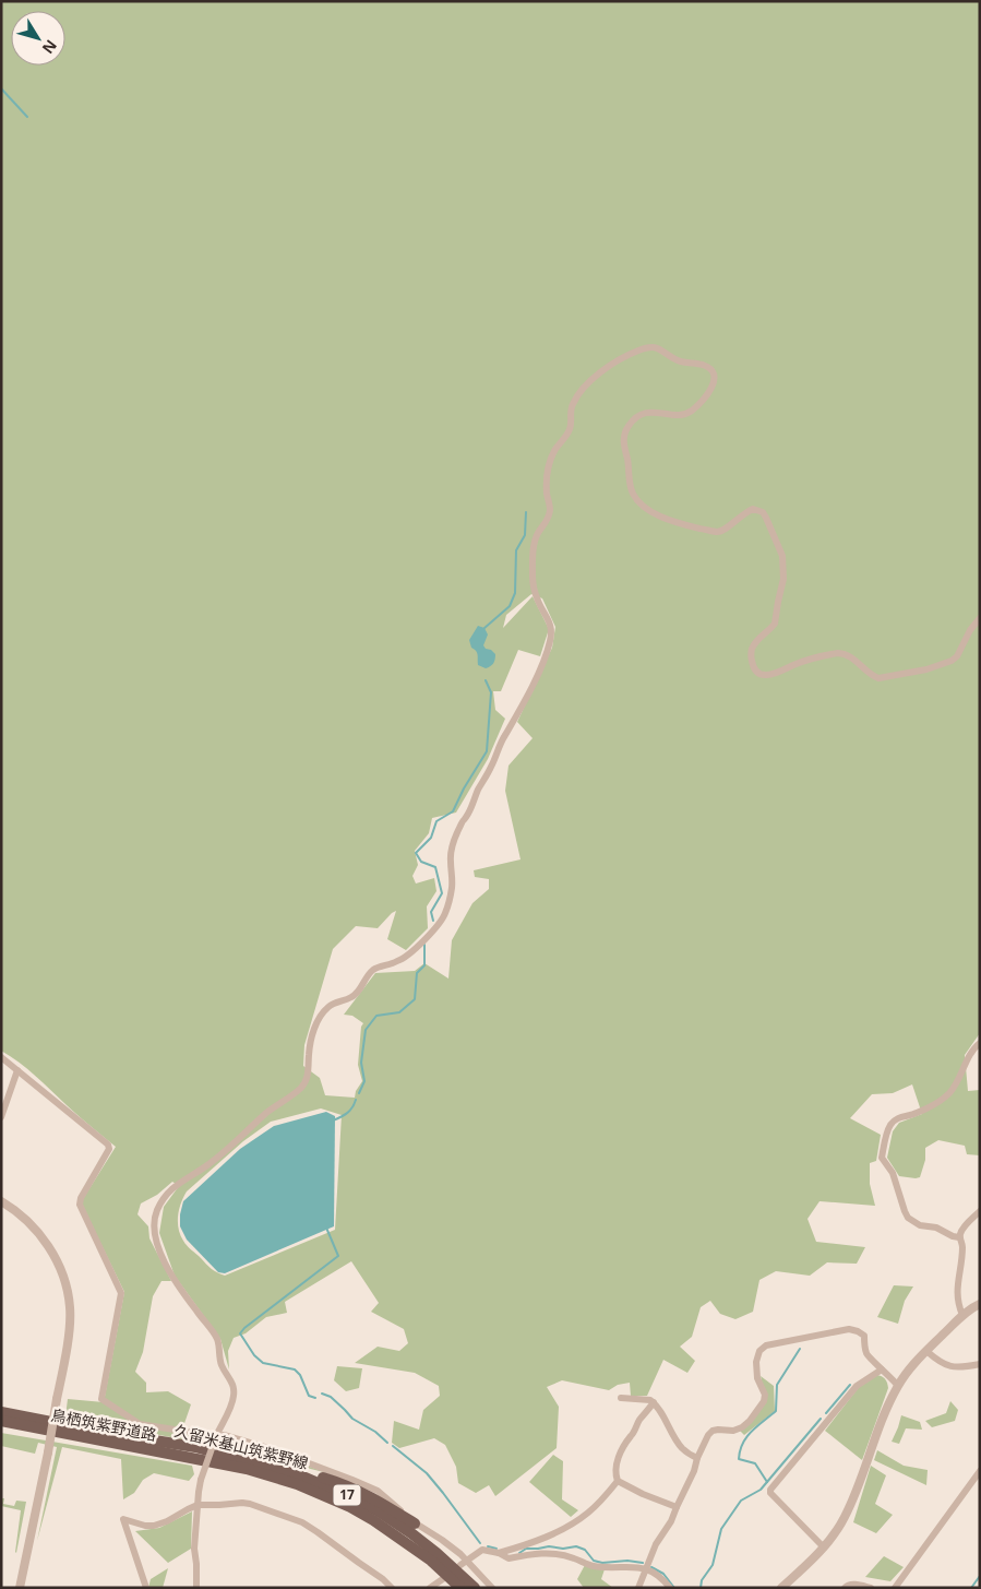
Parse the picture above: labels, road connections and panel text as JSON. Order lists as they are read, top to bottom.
{
  "streets": {
    "main road": ["鳥栖筑紫野道路", "久留米基山筑紫野線", "17"]
  },
  "north": "bottom right"
}
